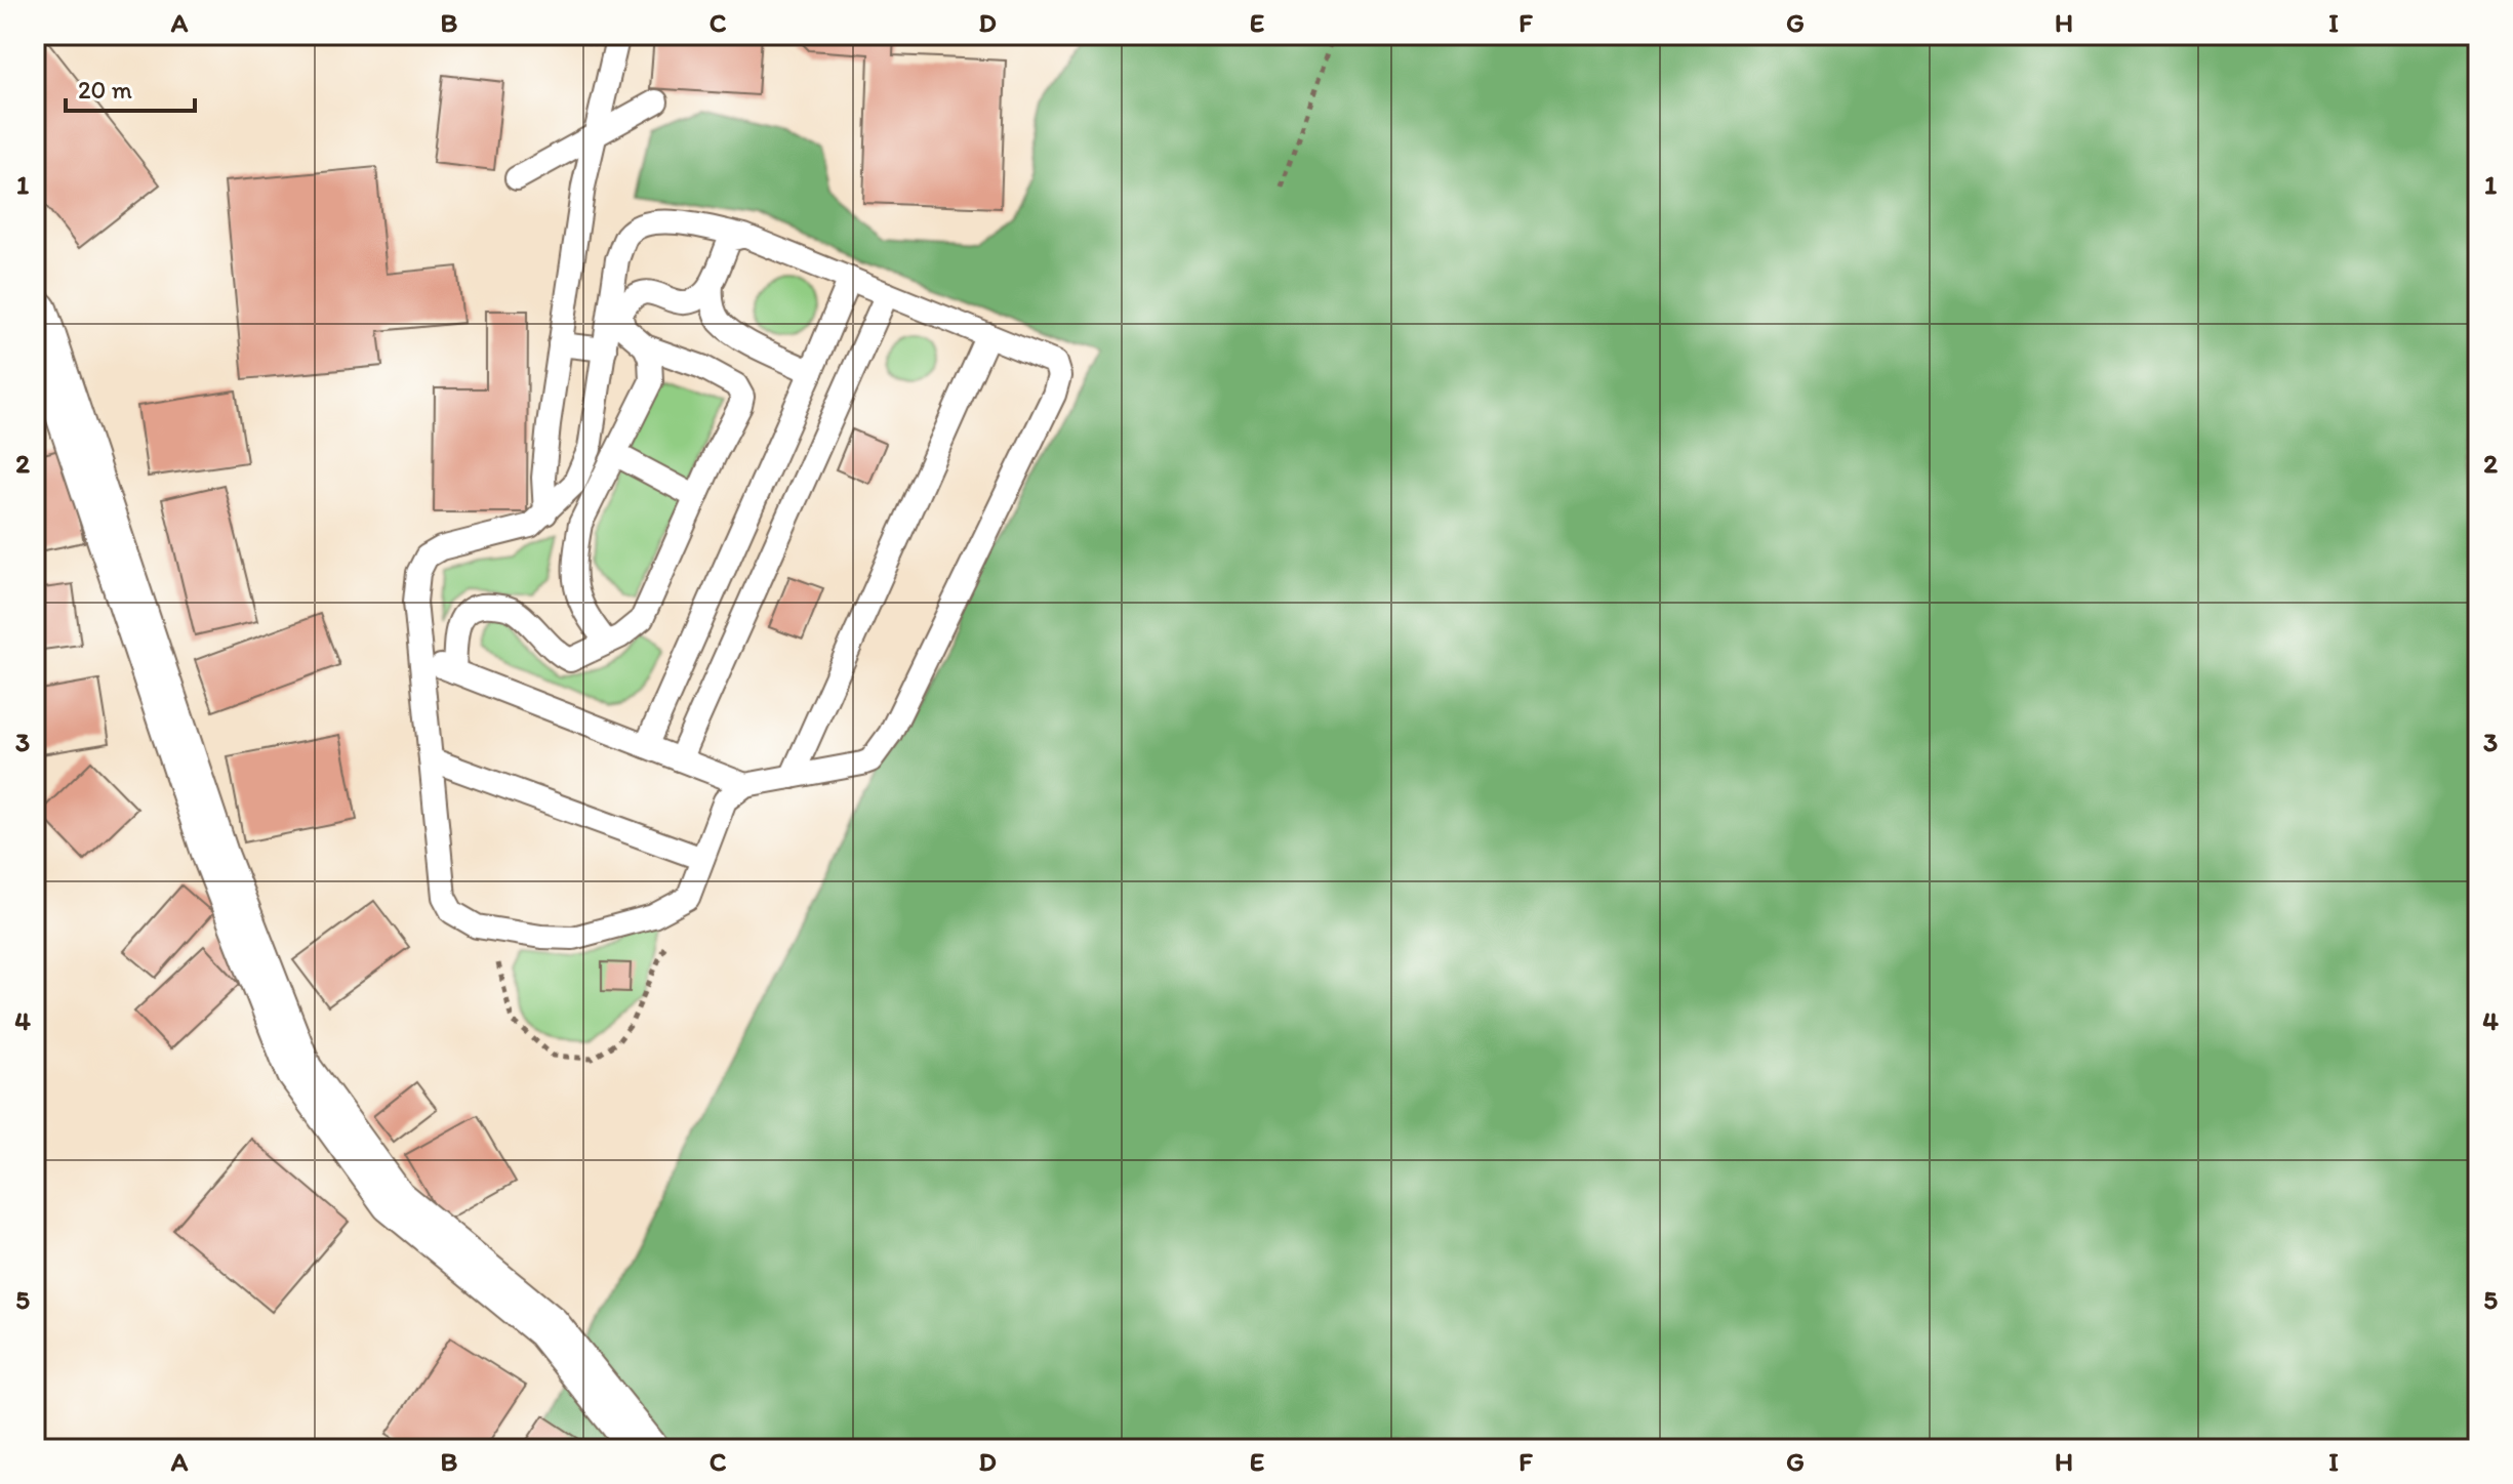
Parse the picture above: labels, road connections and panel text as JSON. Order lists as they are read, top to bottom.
{
  "scale_bar": "20 m",
  "grid": {
    "columns": [
      "A",
      "B",
      "C",
      "D",
      "E",
      "F",
      "G",
      "H",
      "I"
    ],
    "rows": [
      "1",
      "2",
      "3",
      "4",
      "5"
    ]
  }
}
